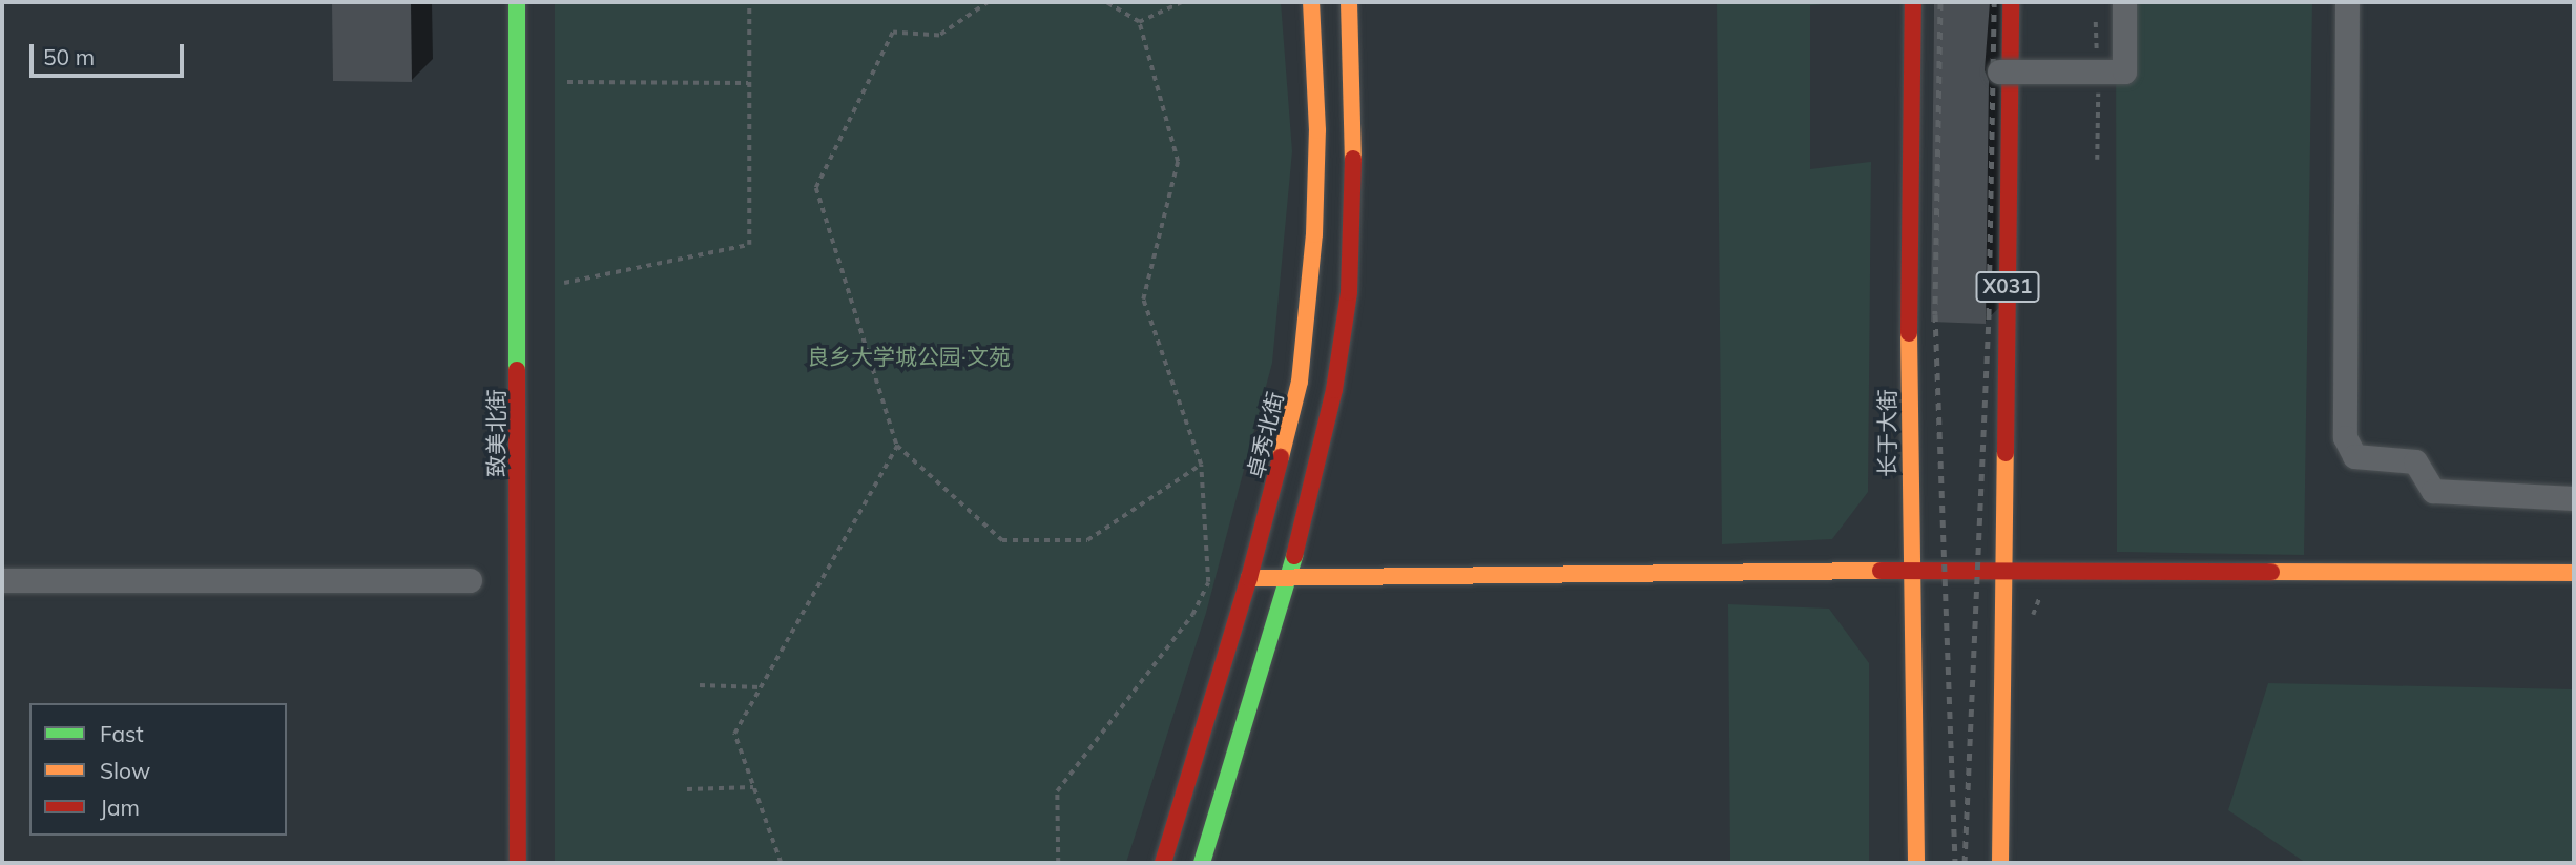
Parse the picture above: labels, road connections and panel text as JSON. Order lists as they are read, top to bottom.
{
  "streets": {
    "main road": [
      "X031",
      "致美北街",
      "长于大街",
      "卓秀北街"
    ]
  },
  "parks": ["良乡大学城公园·文苑"],
  "legend": ["Fast", "Slow", "Jam"],
  "scale_bar": "50 m"
}
